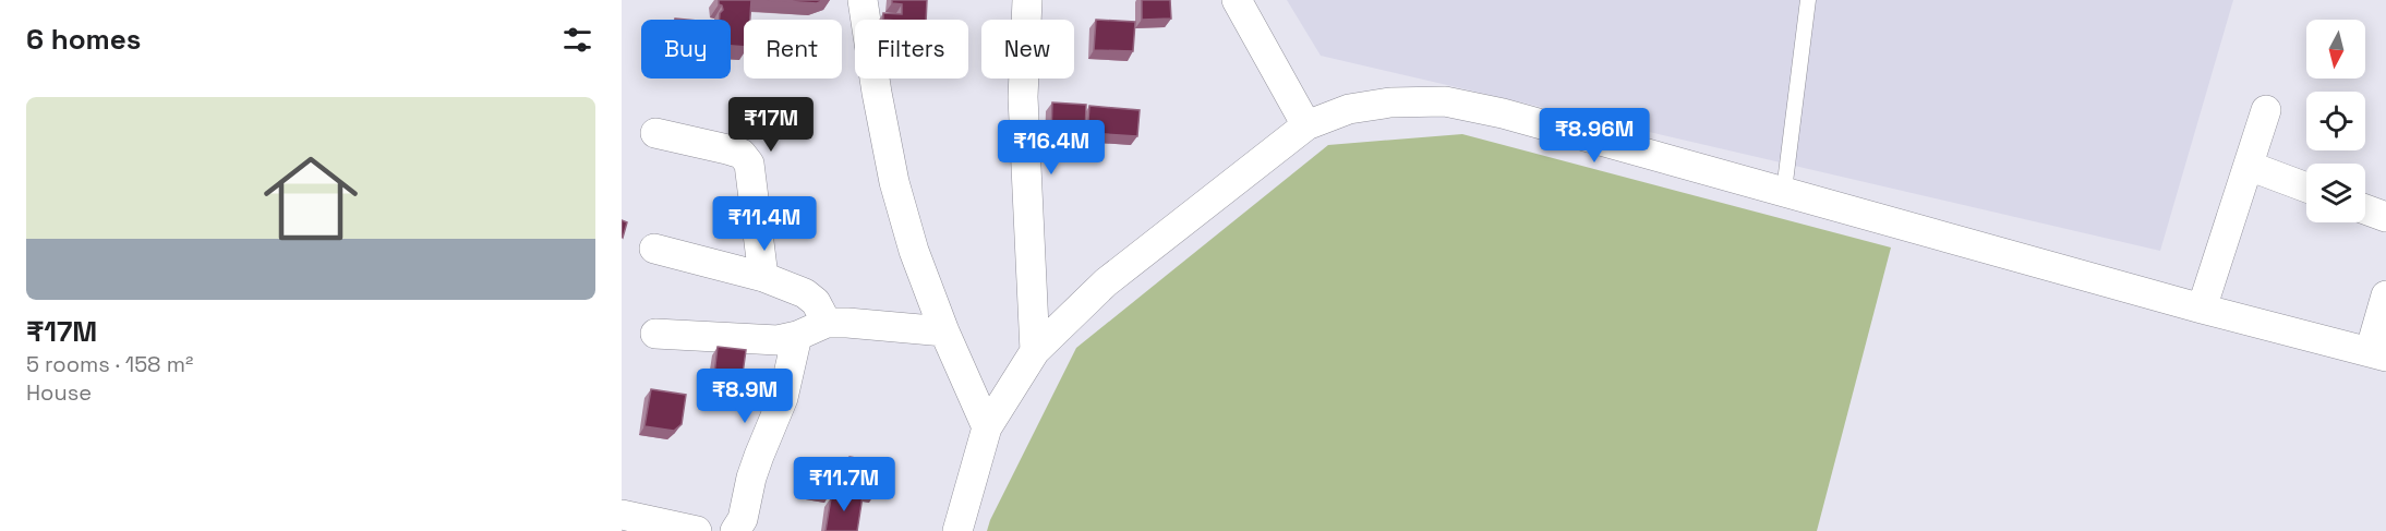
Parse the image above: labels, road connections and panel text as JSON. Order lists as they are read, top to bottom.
{
  "north": "bottom",
  "page": {
    "heading": "6 homes",
    "chip": [
      "Buy",
      "Rent",
      "Filters",
      "New"
    ],
    "list": [
      {
        "name": "₹17M",
        "note": "5 rooms · 158 m² · House"
      }
    ],
    "price": [
      "₹17M",
      "₹8.96M",
      "₹16.4M",
      "₹11.4M",
      "₹8.9M",
      "₹11.7M"
    ]
  }
}
